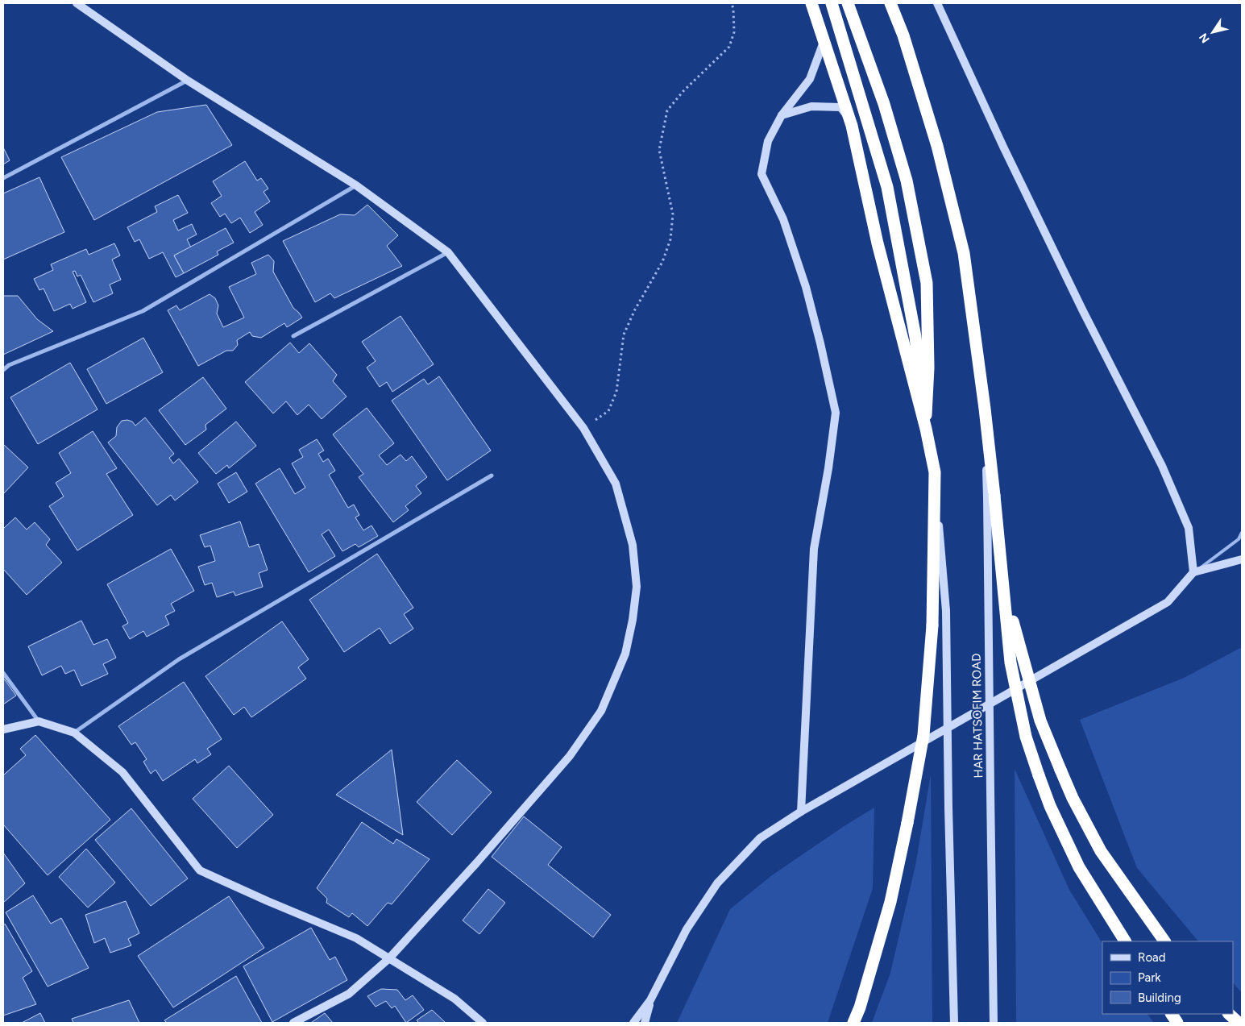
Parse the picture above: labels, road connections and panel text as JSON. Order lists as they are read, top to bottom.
{
  "streets": {
    "street": ["HAR HATSOFIM ROAD"]
  },
  "legend": ["Road", "Park", "Building"],
  "north": "bottom left"
}
